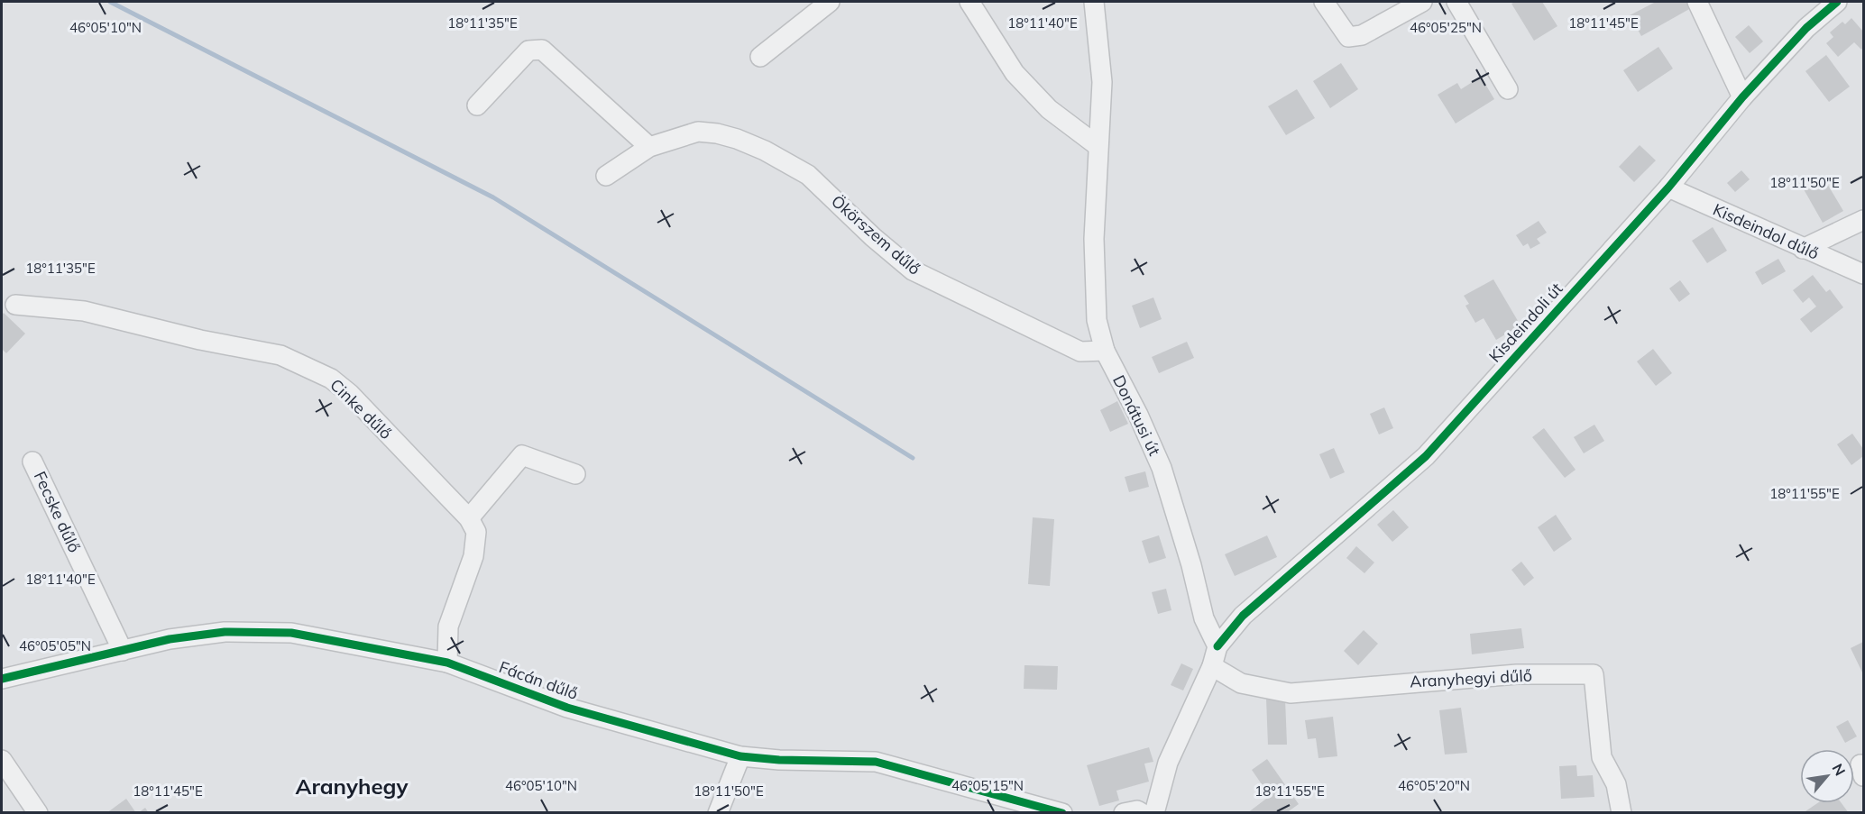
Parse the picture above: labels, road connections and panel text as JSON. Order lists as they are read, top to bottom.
{
  "streets": {
    "street": [
      "Kisdeindol dűlő",
      "Ökörszem dűlő",
      "Kisdeindoli út",
      "Cinke dűlő",
      "Donátusi út",
      "Fecske dűlő",
      "Aranyhegyi dűlő",
      "Fácán dűlő"
    ]
  },
  "crossings": [
    ["Kisdeindol dűlő", "Kisdeindoli út"],
    ["Ökörszem dűlő", "Donátusi út"],
    ["Kisdeindoli út", "Donátusi út"],
    ["Fecske dűlő", "Fácán dűlő"]
  ],
  "districts": ["Aranyhegy"],
  "north": "top right",
  "coordinates": [
    "18°11'35\"E",
    "18°11'40\"E",
    "18°11'45\"E",
    "46°05'10\"N",
    "46°05'25\"N",
    "18°11'50\"E",
    "18°11'55\"E",
    "46°05'05\"N",
    "46°05'15\"N",
    "46°05'20\"N"
  ]
}
